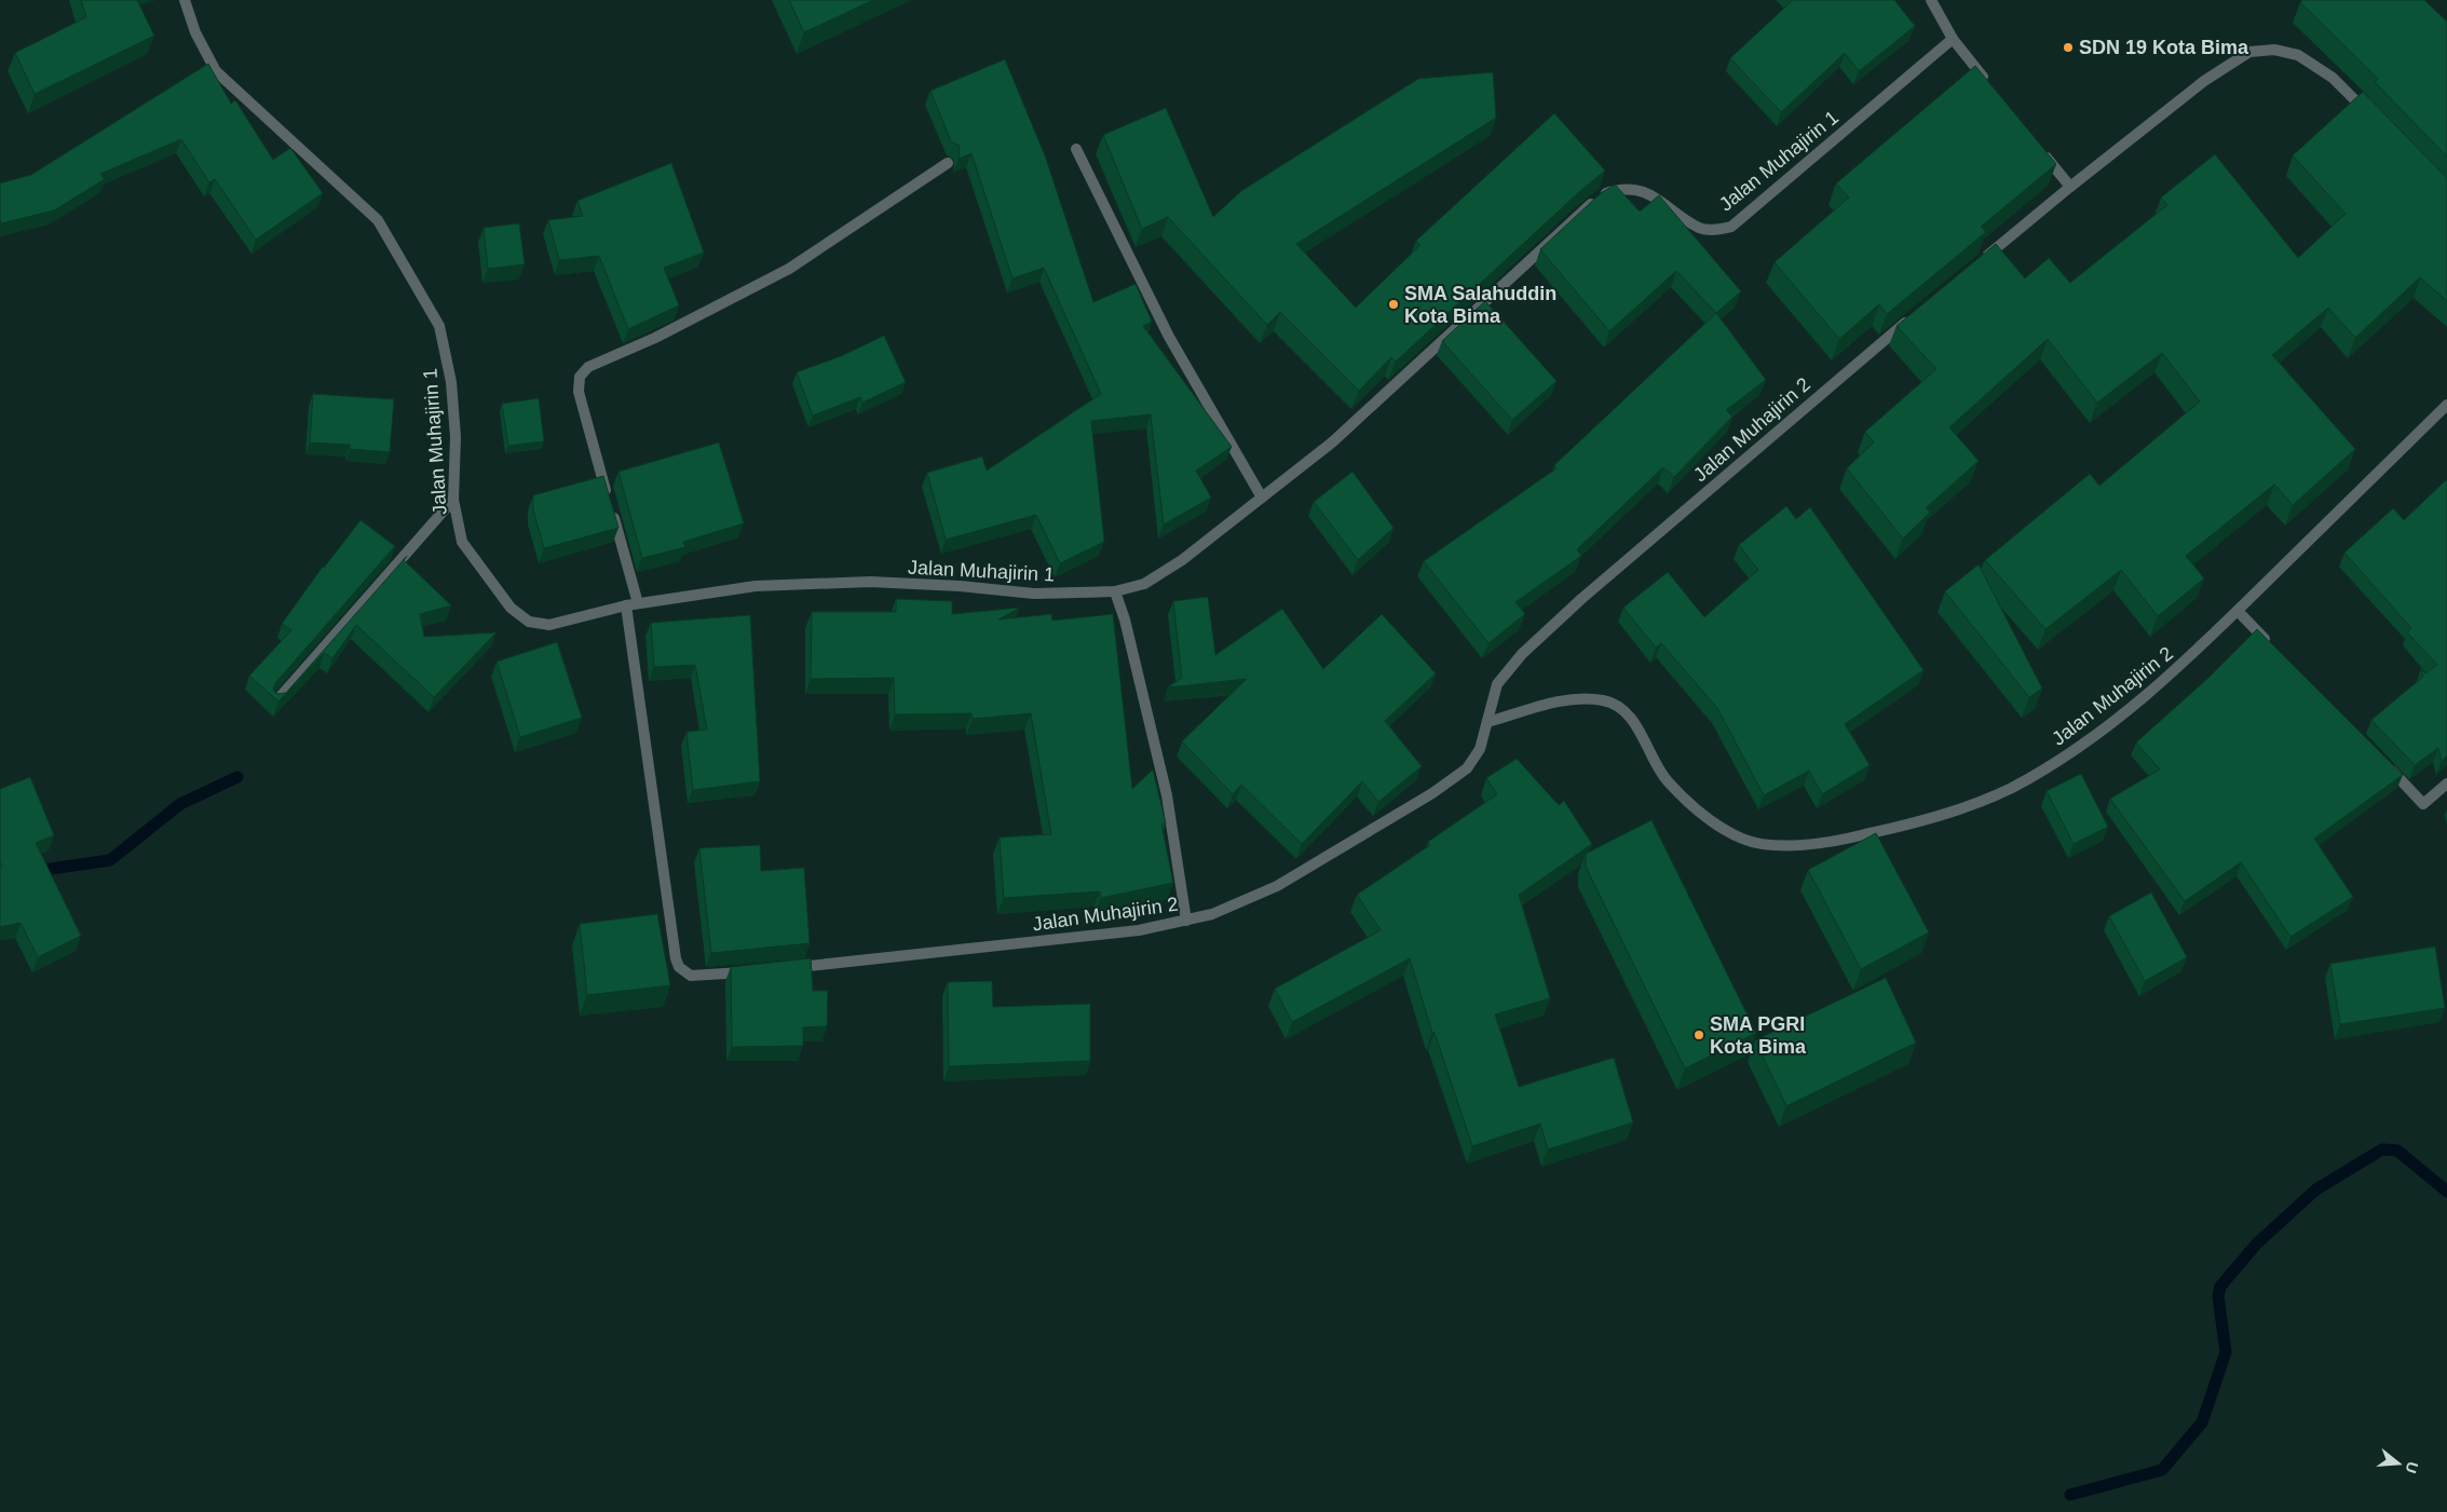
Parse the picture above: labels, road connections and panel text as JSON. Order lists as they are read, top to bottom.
{
  "streets": {
    "street": ["Jalan Muhajirin 1", "Jalan Muhajirin 2"]
  },
  "places": ["SDN 19 Kota Bima", "SMA Salahuddin Kota Bima", "SMA PGRI Kota Bima"],
  "north": "right"
}
